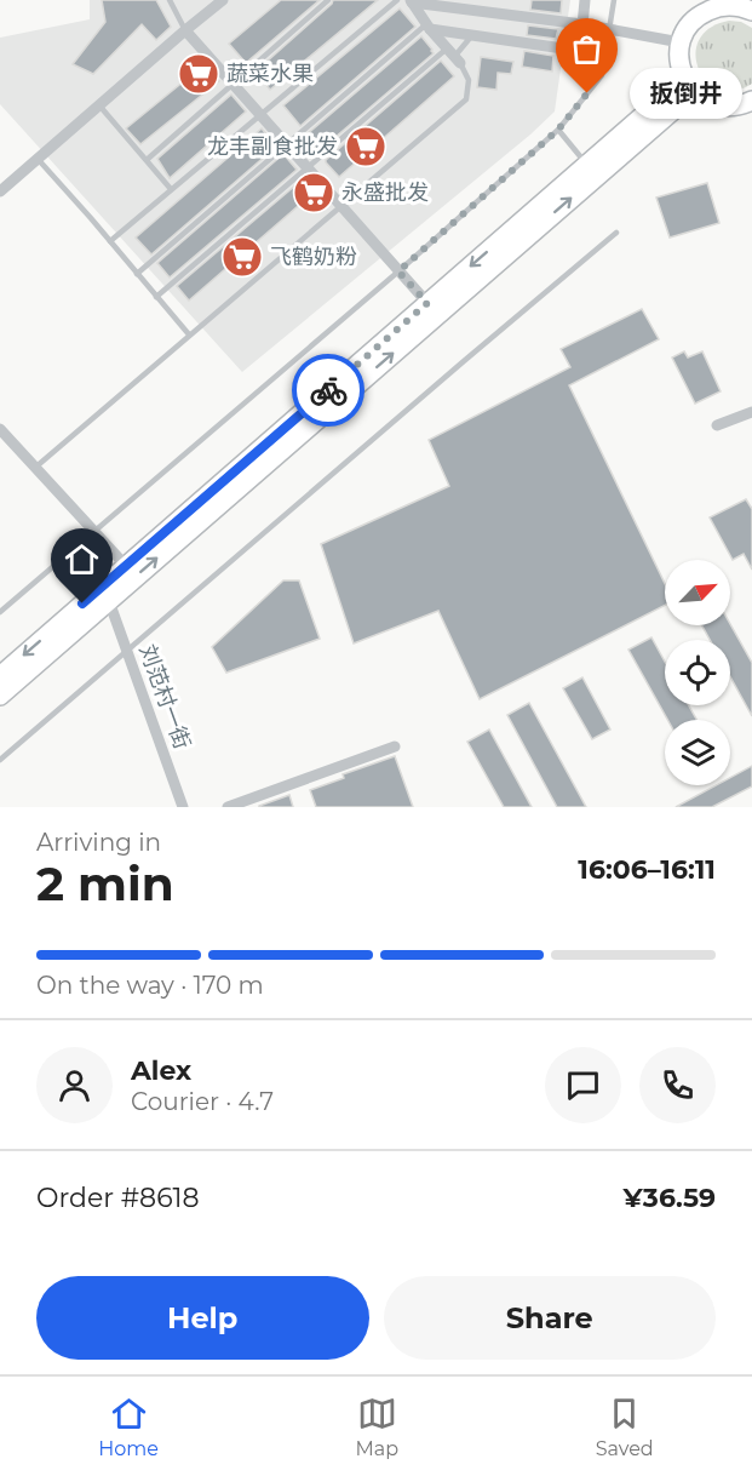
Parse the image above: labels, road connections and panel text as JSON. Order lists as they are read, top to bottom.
{
  "streets": {
    "street": ["刘范村一街"]
  },
  "places": {
    "supermarket": [
      "蔬菜水果",
      "龙丰副食批发",
      "永盛批发",
      "飞鹤奶粉"
    ],
    "other": ["扳倒井"]
  },
  "north": "top right",
  "page": {
    "bubble": "扳倒井",
    "heading": ["2 min", "Arriving in", "16:06–16:11"],
    "panel": [
      "Alex",
      "Courier · 4.7",
      "Order #8618",
      "¥36.59"
    ],
    "bar": "On the way · 170 m",
    "buttons": ["Help", "Share"],
    "tabs": ["Home", "Map", "Saved"]
  }
}
